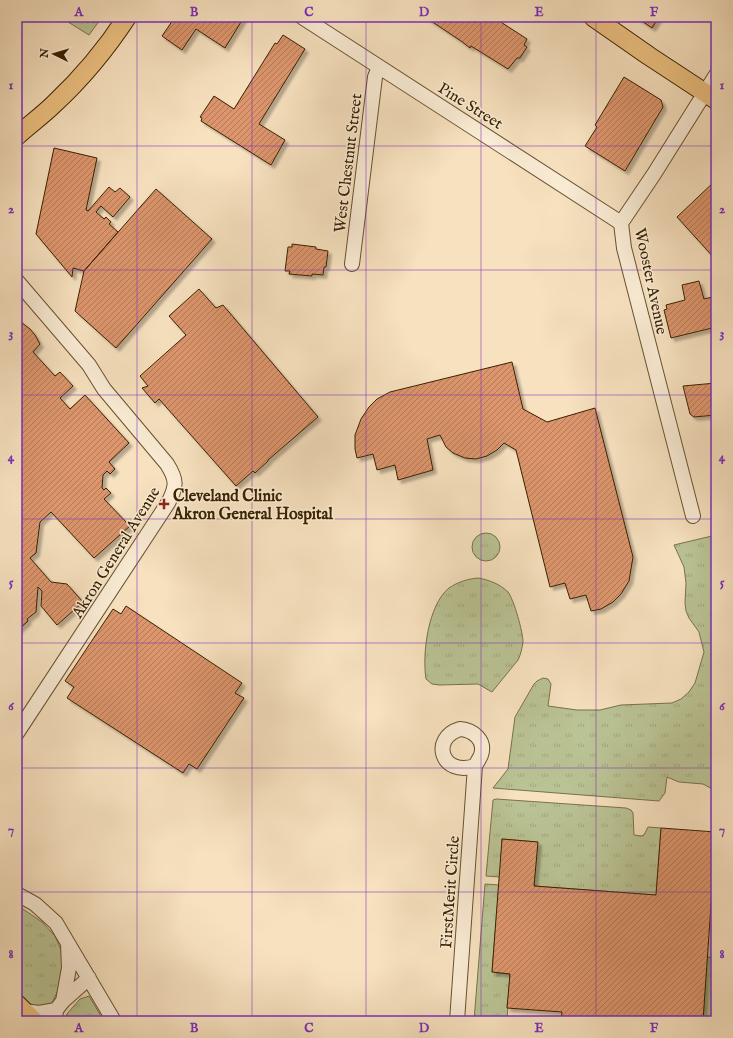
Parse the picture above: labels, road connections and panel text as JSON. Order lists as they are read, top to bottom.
{
  "streets": {
    "street": [
      "Pine Street",
      "West Chestnut Street",
      "Wooster Avenue",
      "Akron General Avenue",
      "FirstMerit Circle"
    ]
  },
  "crossings": [
    ["Pine Street", "West Chestnut Street"],
    ["Pine Street", "Wooster Avenue"]
  ],
  "places": {
    "health": ["Cleveland Clinic Akron General Hospital"]
  },
  "north": "left",
  "grid": {
    "columns": [
      "A",
      "B",
      "C",
      "D",
      "E",
      "F"
    ],
    "rows": [
      "1",
      "2",
      "3",
      "4",
      "5",
      "6",
      "7",
      "8"
    ]
  }
}
